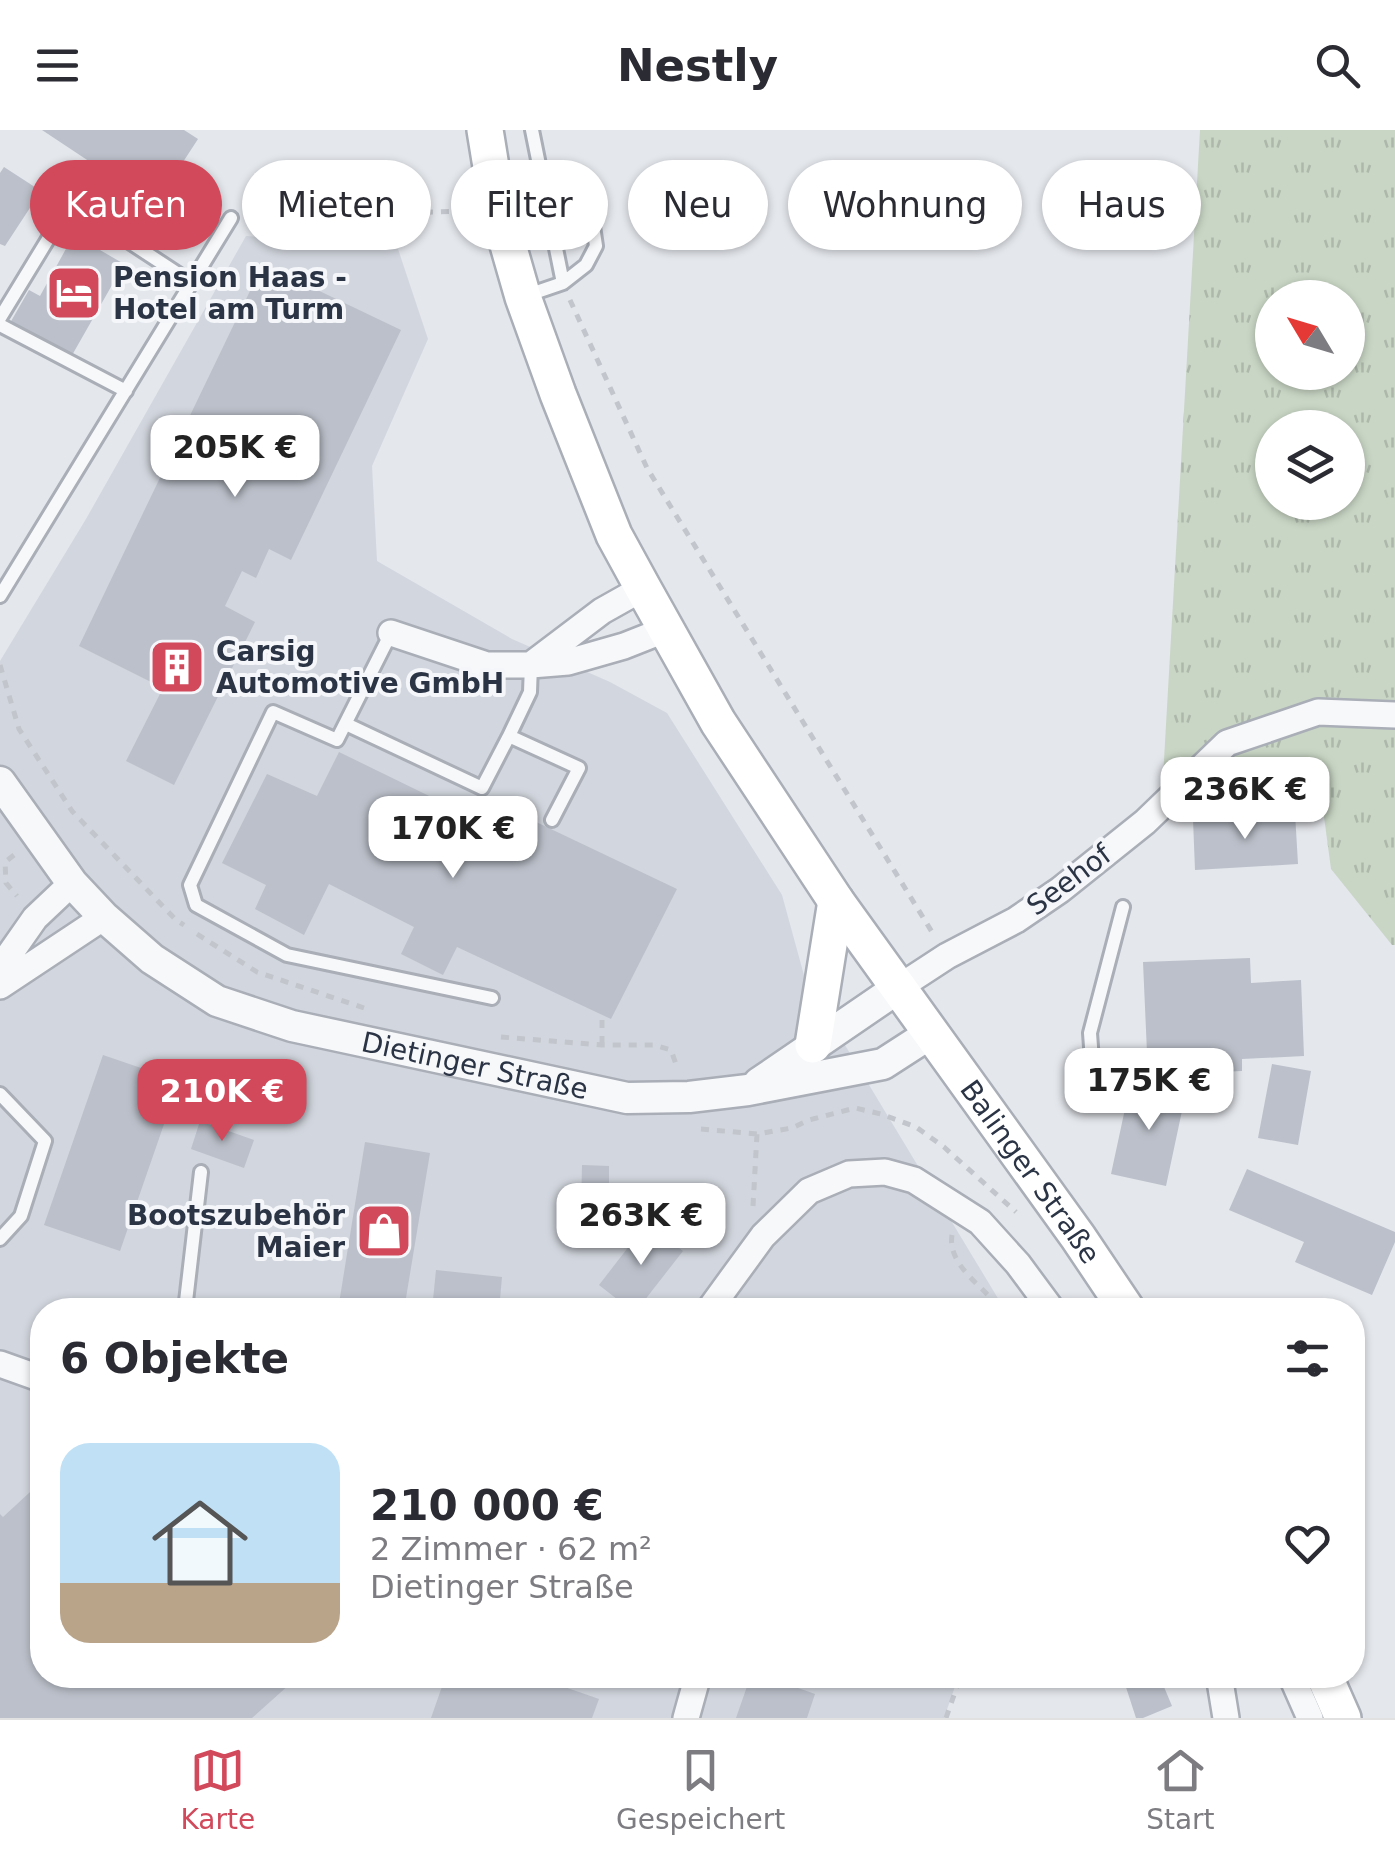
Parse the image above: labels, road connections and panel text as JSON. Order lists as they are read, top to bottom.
{
  "streets": {
    "main road": ["Balinger Straße"],
    "street": ["Seehof", "Dietinger Straße"]
  },
  "crossings": [
    ["Seehof", "Dietinger Straße"],
    ["Seehof", "Balinger Straße"],
    ["Dietinger Straße", "Balinger Straße"]
  ],
  "places": {
    "hotel": ["Pension Haas - Hotel am Turm"],
    "building": ["Carsig Automotive GmbH"],
    "shop": ["Bootszubehör Maier"]
  },
  "north": "top left",
  "page": {
    "header": "Nestly",
    "chip": [
      "Kaufen",
      "Mieten",
      "Filter",
      "Neu",
      "Wohnung",
      "Haus"
    ],
    "price": [
      "205K €",
      "236K €",
      "170K €",
      "175K €",
      "210K €",
      "263K €"
    ],
    "heading": "6 Objekte",
    "list": [
      {
        "name": "210 000 €",
        "note": "2 Zimmer · 62 m² · Dietinger Straße"
      }
    ],
    "tabs": ["Karte", "Gespeichert", "Start"]
  }
}
